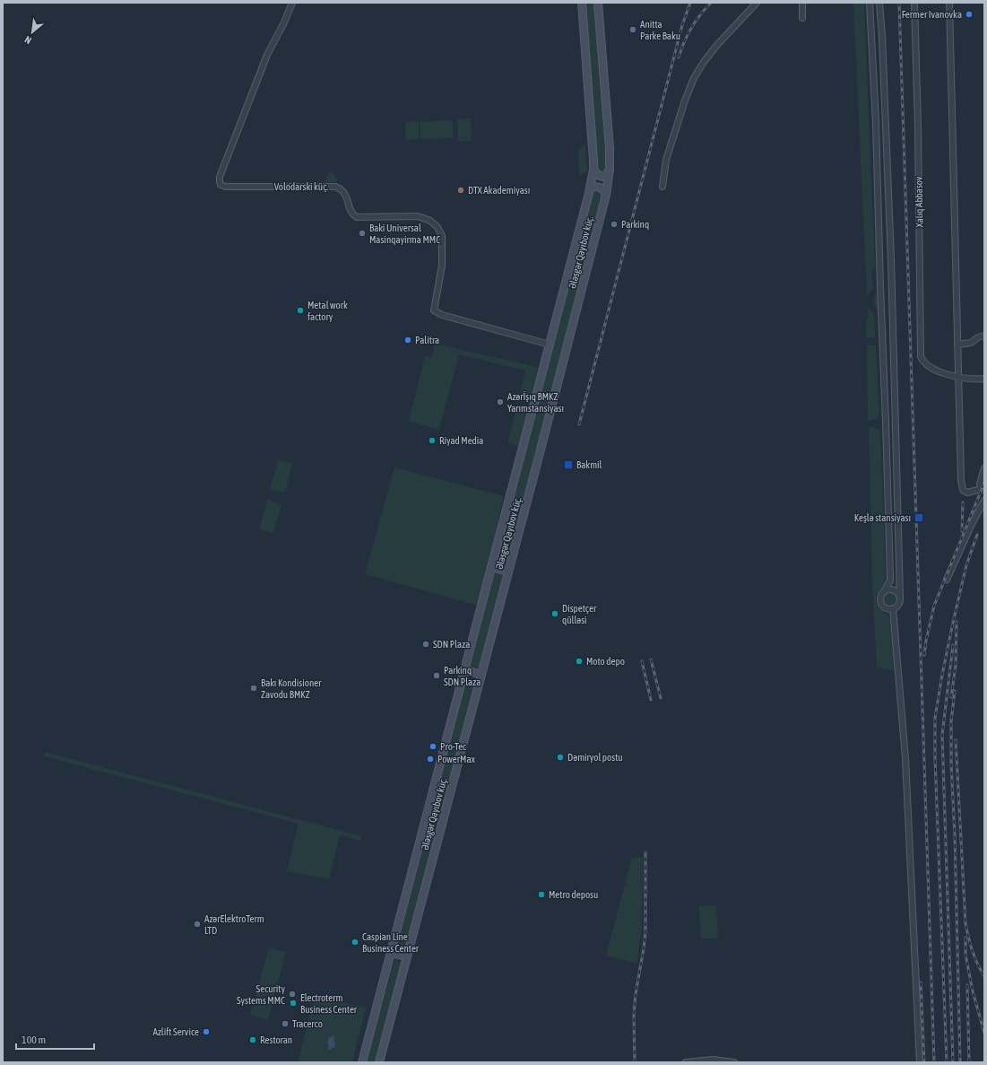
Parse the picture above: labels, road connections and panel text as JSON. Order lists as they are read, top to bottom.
{
  "streets": {
    "main road": ["Ələsgər Qayıbov küç."],
    "street": ["Volodarski küç.", "Xalıq Abbasov"]
  },
  "crossings": [
    ["Volodarski küç.", "Ələsgər Qayıbov küç."]
  ],
  "places": {
    "other": [
      "Fermer Ivanovka",
      "Anitta Parke Baku",
      "DTX Akademiyası",
      "Parkinq",
      "Baki Universal Masinqayirma MMC",
      "Metal work factory",
      "Palitra",
      "Azərİşıq BMKZ Yarımstansiyası",
      "Riyad Media",
      "Dispetçer qülləsi",
      "SDN Plaza",
      "Moto depo",
      "Parkinq SDN Plaza",
      "Bakı Kondisioner Zavodu BMKZ",
      "Pro-Tec",
      "Dəmiryol postu",
      "PowerMax",
      "Metro deposu",
      "AzərElektroTerm LTD",
      "Caspian Line Business Center",
      "Security Systems MMC",
      "Electroterm Business Center",
      "Tracerco",
      "Azlift Service",
      "Restoran"
    ],
    "transit": ["Bakmil", "Keşlə stansiyası"]
  },
  "scale_bar": "100 m",
  "north": "bottom left"
}
